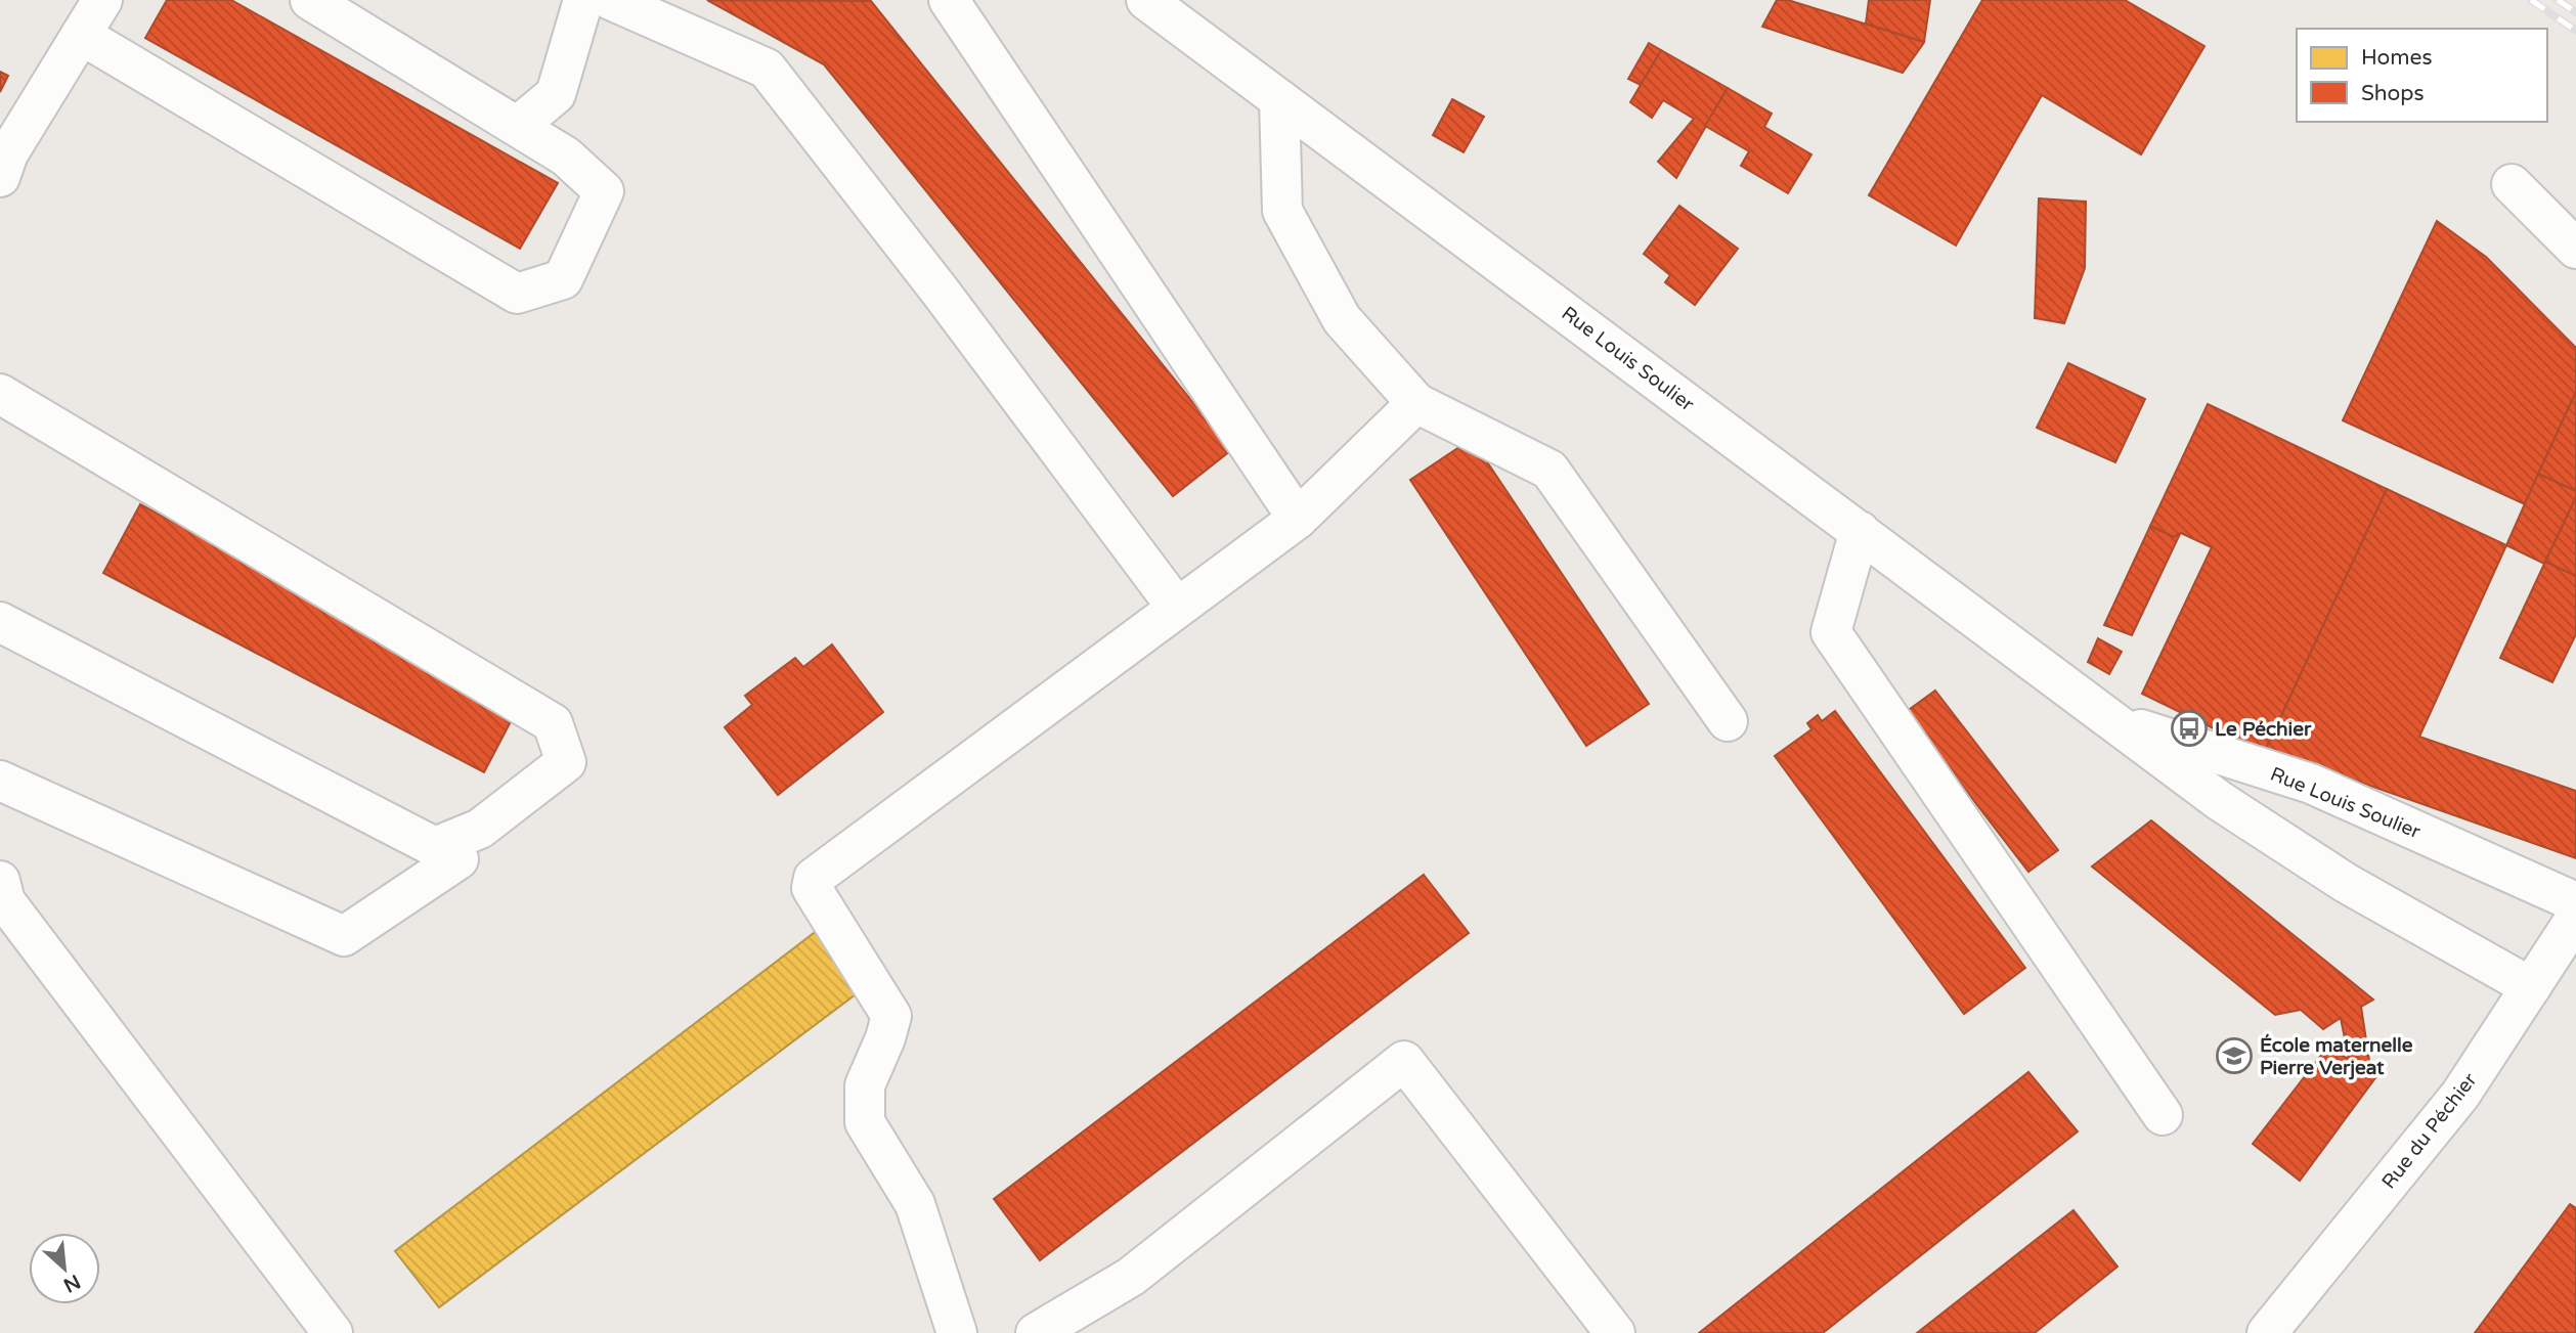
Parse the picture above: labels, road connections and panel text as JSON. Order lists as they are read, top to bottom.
{
  "streets": {
    "street": ["Rue Louis Soulier", "Rue du Péchier"]
  },
  "crossings": [
    ["Rue Louis Soulier", "Rue du Péchier"]
  ],
  "places": {
    "bus stop": ["Le Péchier"],
    "school or university": ["École maternelle Pierre Verjeat"]
  },
  "legend": ["Homes", "Shops"],
  "north": "bottom right"
}
